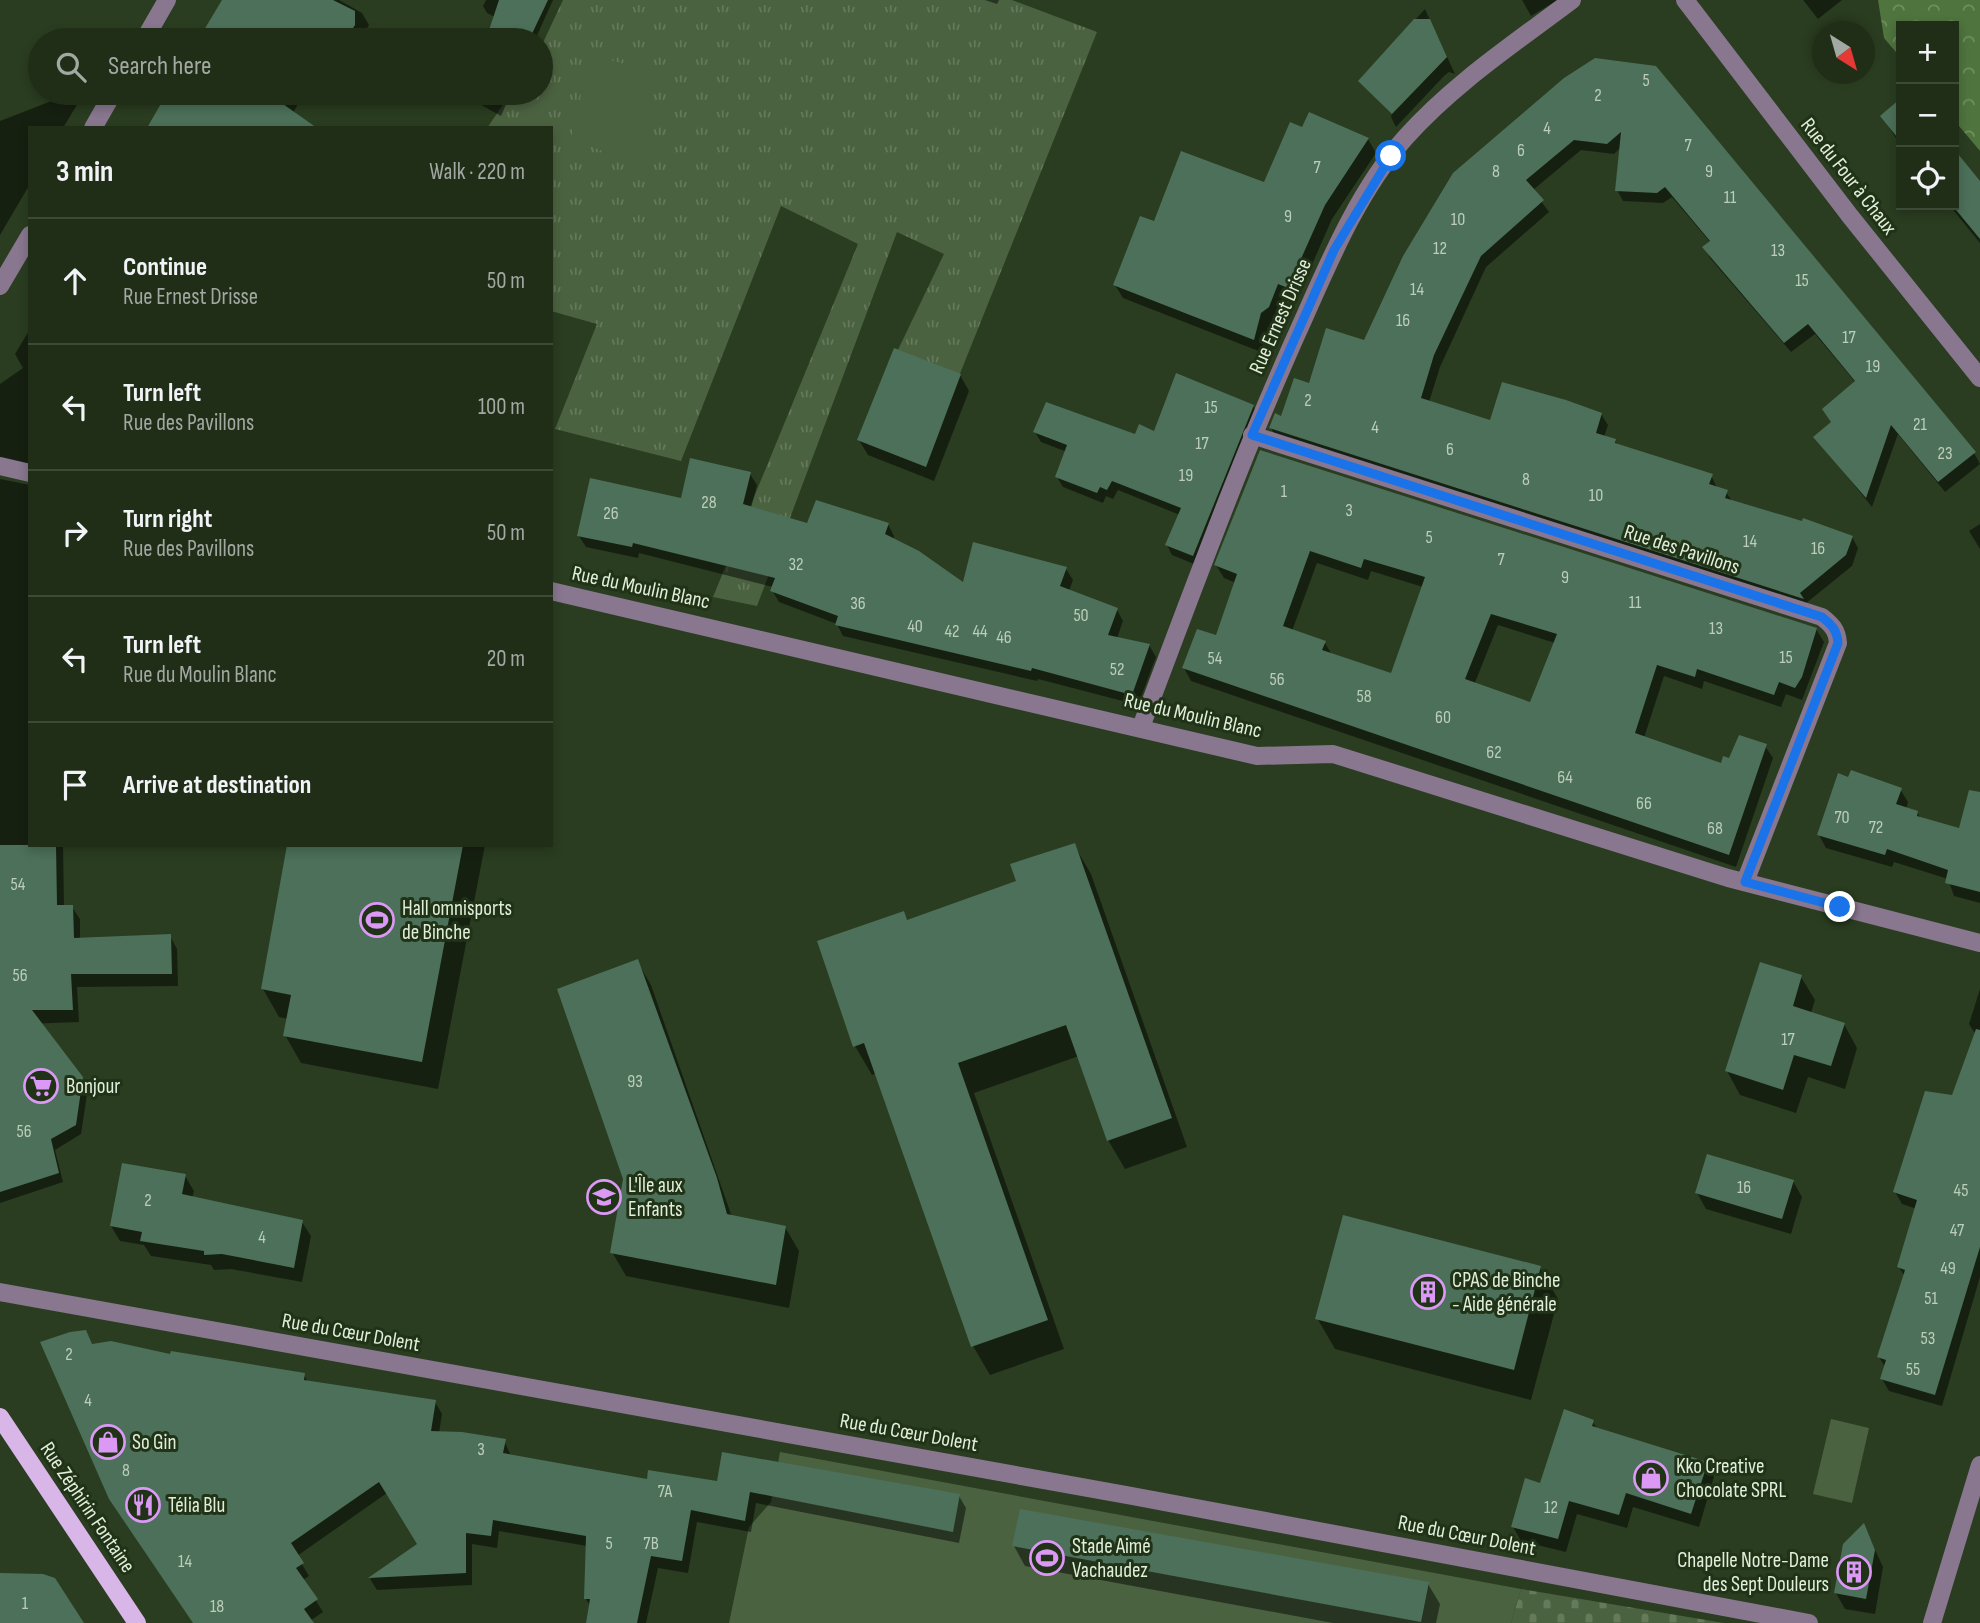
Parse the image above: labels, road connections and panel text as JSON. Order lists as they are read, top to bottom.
{
  "streets": {
    "main road": ["Rue Zéphirin Fontaine"],
    "street": [
      "Rue du Four à Chaux",
      "Rue Ernest Drisse",
      "Rue des Pavillons",
      "Rue du Moulin Blanc",
      "Rue du Cœur Dolent"
    ]
  },
  "crossings": [
    ["Rue Ernest Drisse", "Rue des Pavillons"],
    ["Rue Ernest Drisse", "Rue du Moulin Blanc"],
    ["Rue des Pavillons", "Rue du Moulin Blanc"]
  ],
  "places": {
    "sports": ["Hall omnisports de Binche", "Stade Aimé Vachaudez"],
    "supermarket": ["Bonjour"],
    "school or university": ["L'Île aux Enfants"],
    "building": ["CPAS de Binche - Aide générale", "Chapelle Notre-Dame des Sept Douleurs"],
    "shop": ["So Gin", "Kko Creative Chocolate SPRL"],
    "restaurant": ["Télia Blu"]
  },
  "house_numbers": [
    "5",
    "2",
    "4",
    "7",
    "6",
    "7",
    "8",
    "9",
    "11",
    "9",
    "10",
    "12",
    "13",
    "15",
    "14",
    "16",
    "17",
    "19",
    "2",
    "15",
    "21",
    "4",
    "17",
    "6",
    "23",
    "19",
    "8",
    "1",
    "10",
    "28",
    "3",
    "26",
    "5",
    "14",
    "16",
    "7",
    "32",
    "9",
    "11",
    "36",
    "50",
    "40",
    "13",
    "42",
    "44",
    "46",
    "15",
    "54",
    "52",
    "56",
    "58",
    "60",
    "62",
    "64",
    "66",
    "70",
    "72",
    "68",
    "54",
    "56",
    "17",
    "93",
    "56",
    "16",
    "45",
    "2",
    "47",
    "4",
    "49",
    "51",
    "53",
    "2",
    "55",
    "4",
    "3",
    "8",
    "7A",
    "12",
    "5",
    "7B",
    "14",
    "1",
    "18"
  ],
  "north": "bottom right",
  "page": {
    "map_buttons": ["+", "−"],
    "search": "Search here",
    "heading": ["3 min", "Walk · 220 m"],
    "list": [
      ["Continue", "Rue Ernest Drisse", "50 m"],
      ["Turn left", "Rue des Pavillons", "100 m"],
      ["Turn right", "Rue des Pavillons", "50 m"],
      ["Turn left", "Rue du Moulin Blanc", "20 m"],
      "Arrive at destination"
    ]
  }
}
